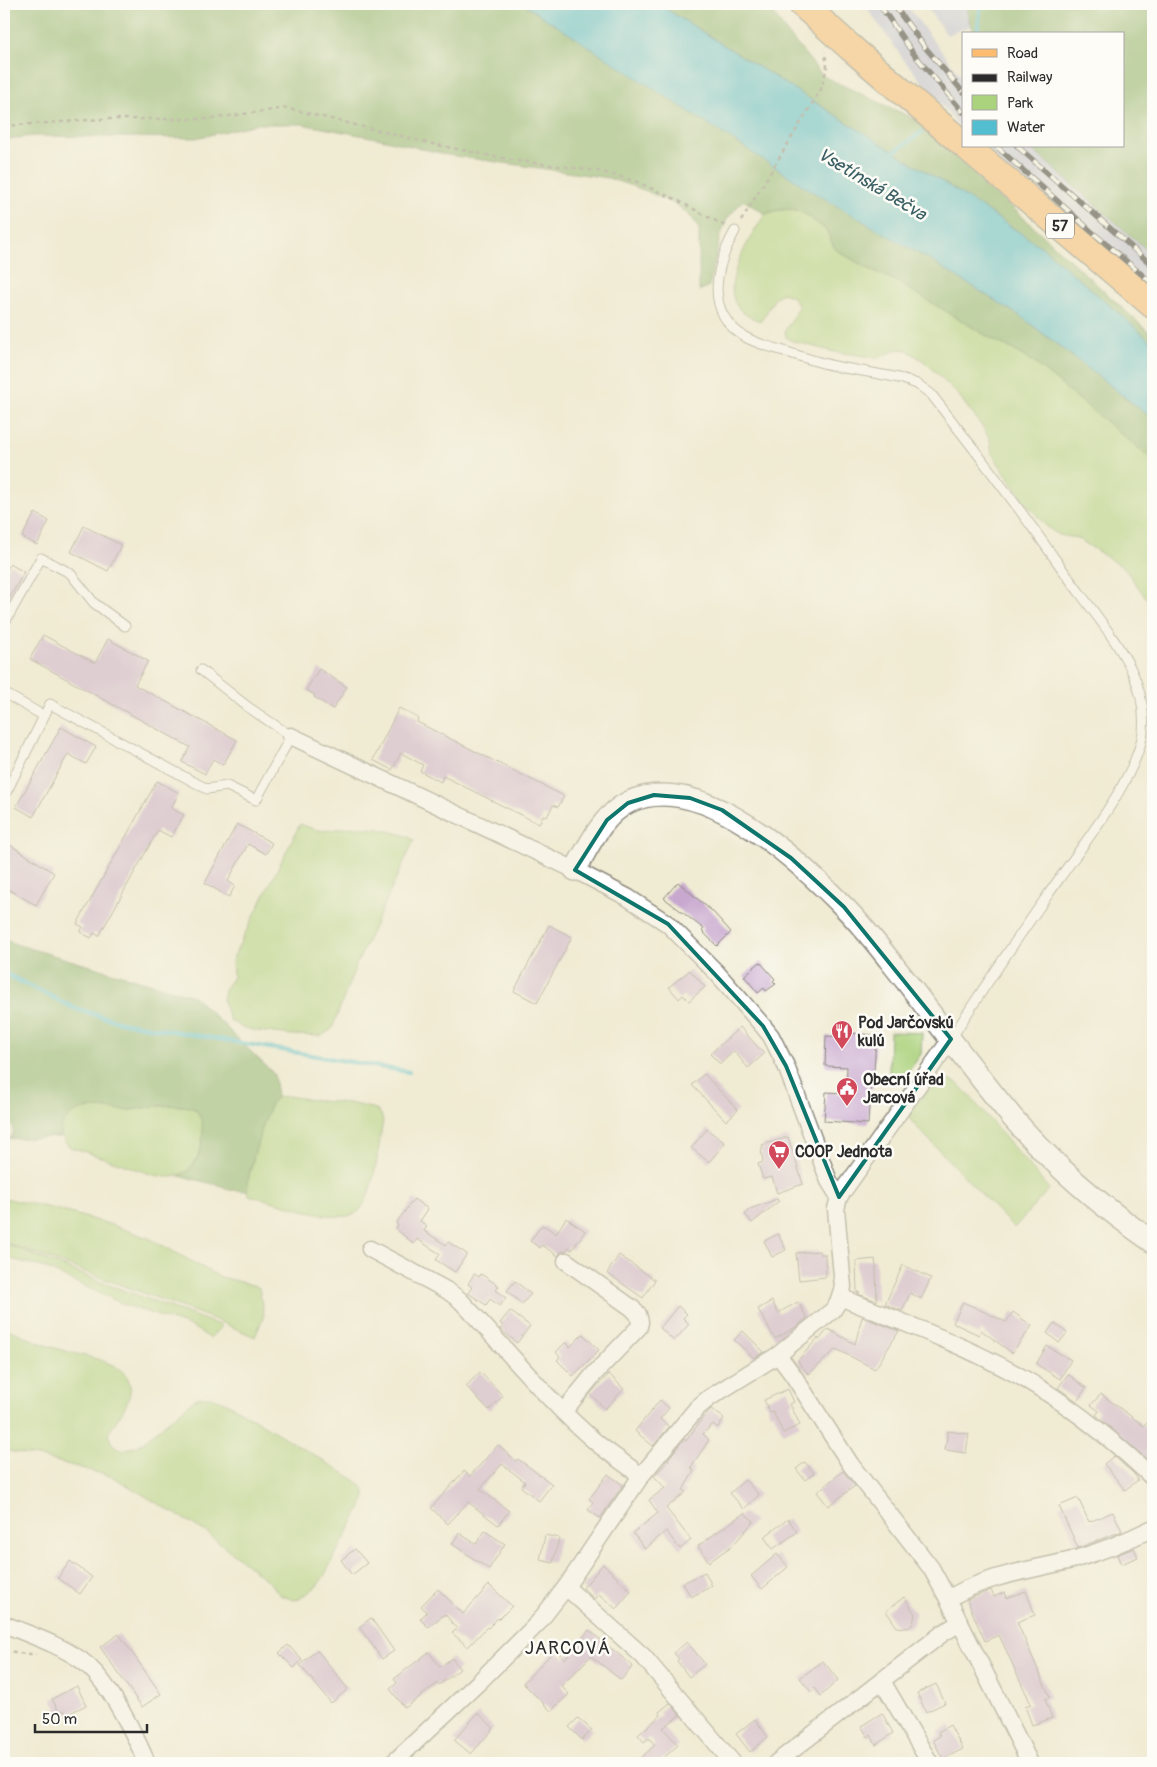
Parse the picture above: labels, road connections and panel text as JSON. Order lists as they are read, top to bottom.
{
  "streets": {
    "main road": ["57"]
  },
  "districts": ["JARCOVÁ"],
  "water": ["Vsetínská Bečva"],
  "places": {
    "restaurant": ["Pod Jarčovskú kulú"],
    "public building": ["Obecní úřad Jarcová"],
    "supermarket": ["COOP Jednota"]
  },
  "legend": [
    "Road",
    "Railway",
    "Park",
    "Water"
  ],
  "scale_bar": "50 m"
}
